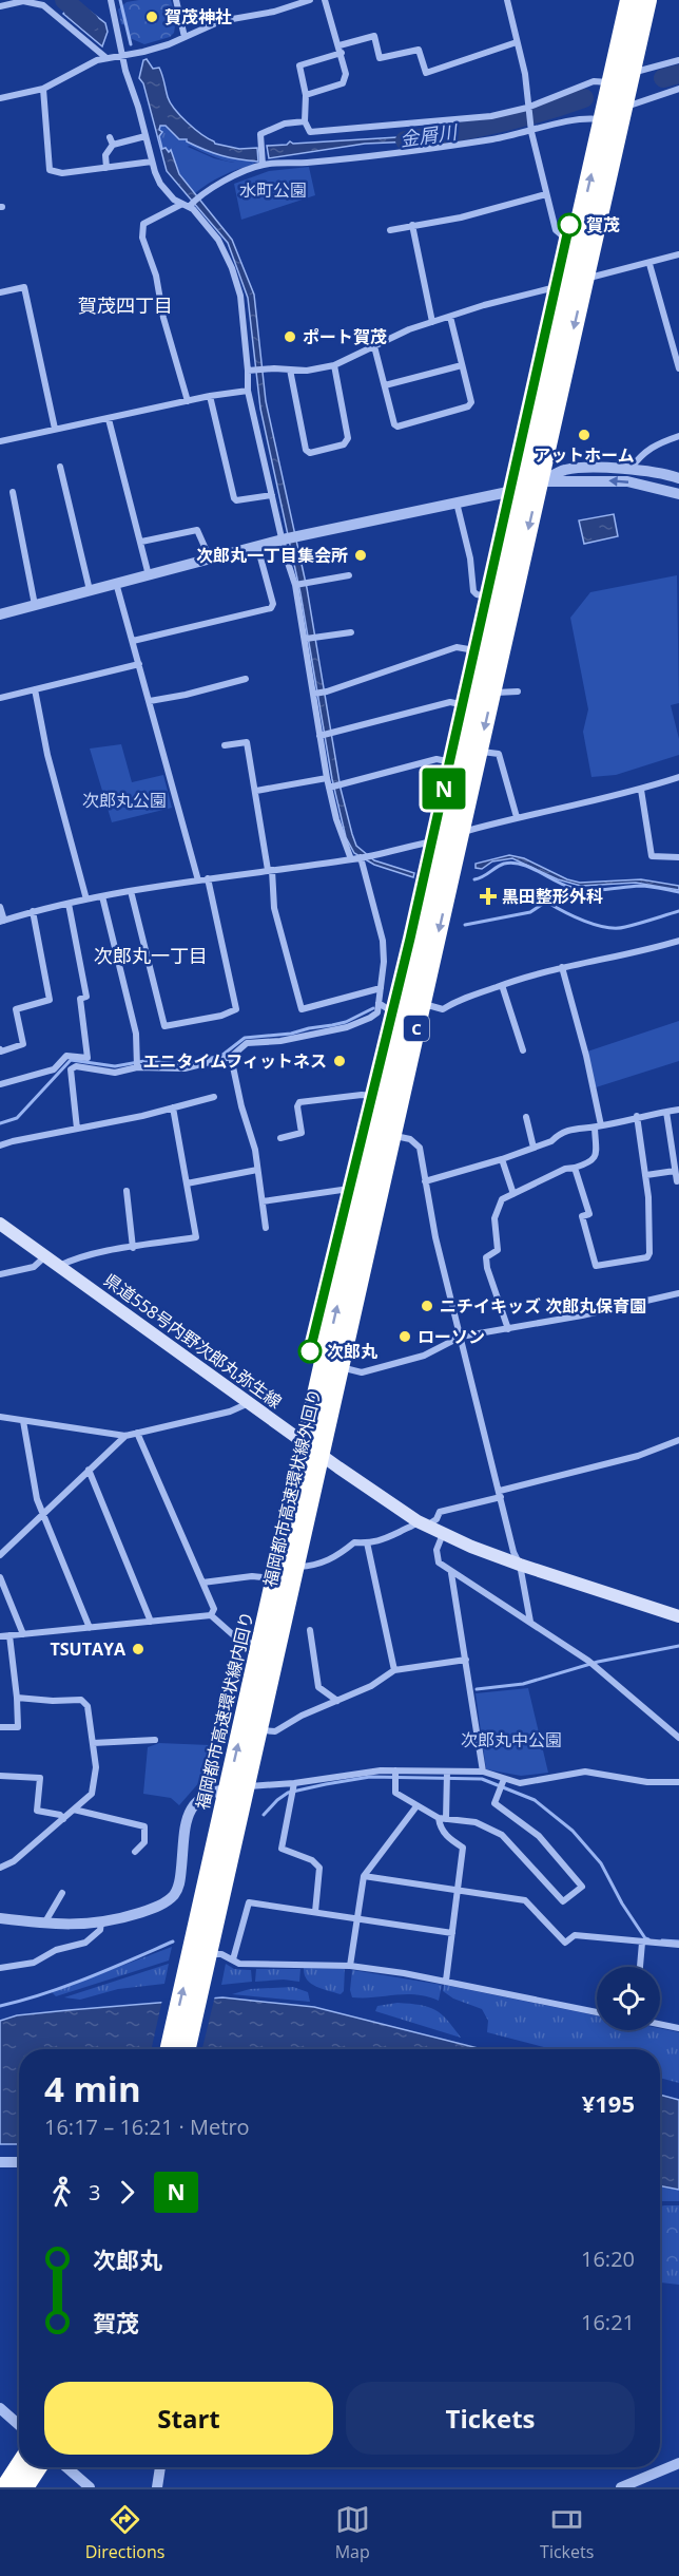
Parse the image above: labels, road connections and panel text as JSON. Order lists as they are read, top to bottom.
{
  "streets": {
    "highway": ["C", "福岡都市高速環状線外回り", "福岡都市高速環状線内回り"],
    "main road": ["県道558号内野次郎丸弥生線"]
  },
  "one_way": ["福岡都市高速環状線外回り", "福岡都市高速環状線内回り"],
  "districts": ["賀茂四丁目", "次郎丸一丁目"],
  "water": ["金屑川"],
  "parks": ["水町公園", "次郎丸公園", "次郎丸中公園"],
  "places": {
    "other": [
      "賀茂神社",
      "賀茂",
      "ポート賀茂",
      "アットホーム",
      "次郎丸一丁目集会所",
      "エニタイムフィットネス",
      "ニチイキッズ 次郎丸保育園",
      "ローソン",
      "次郎丸",
      "TSUTAYA"
    ],
    "health": ["黒田整形外科"]
  },
  "lines": ["metro line N"],
  "page": {
    "on_map": "N",
    "heading": ["4 min", "16:17 – 16:21 · Metro", "¥195"],
    "legs": ["3", "N"],
    "list": [
      {
        "name": "次郎丸",
        "value": "16:20"
      },
      {
        "name": "賀茂",
        "value": "16:21"
      }
    ],
    "buttons": ["Start", "Tickets"],
    "tabs": ["Directions", "Map", "Tickets"]
  }
}
